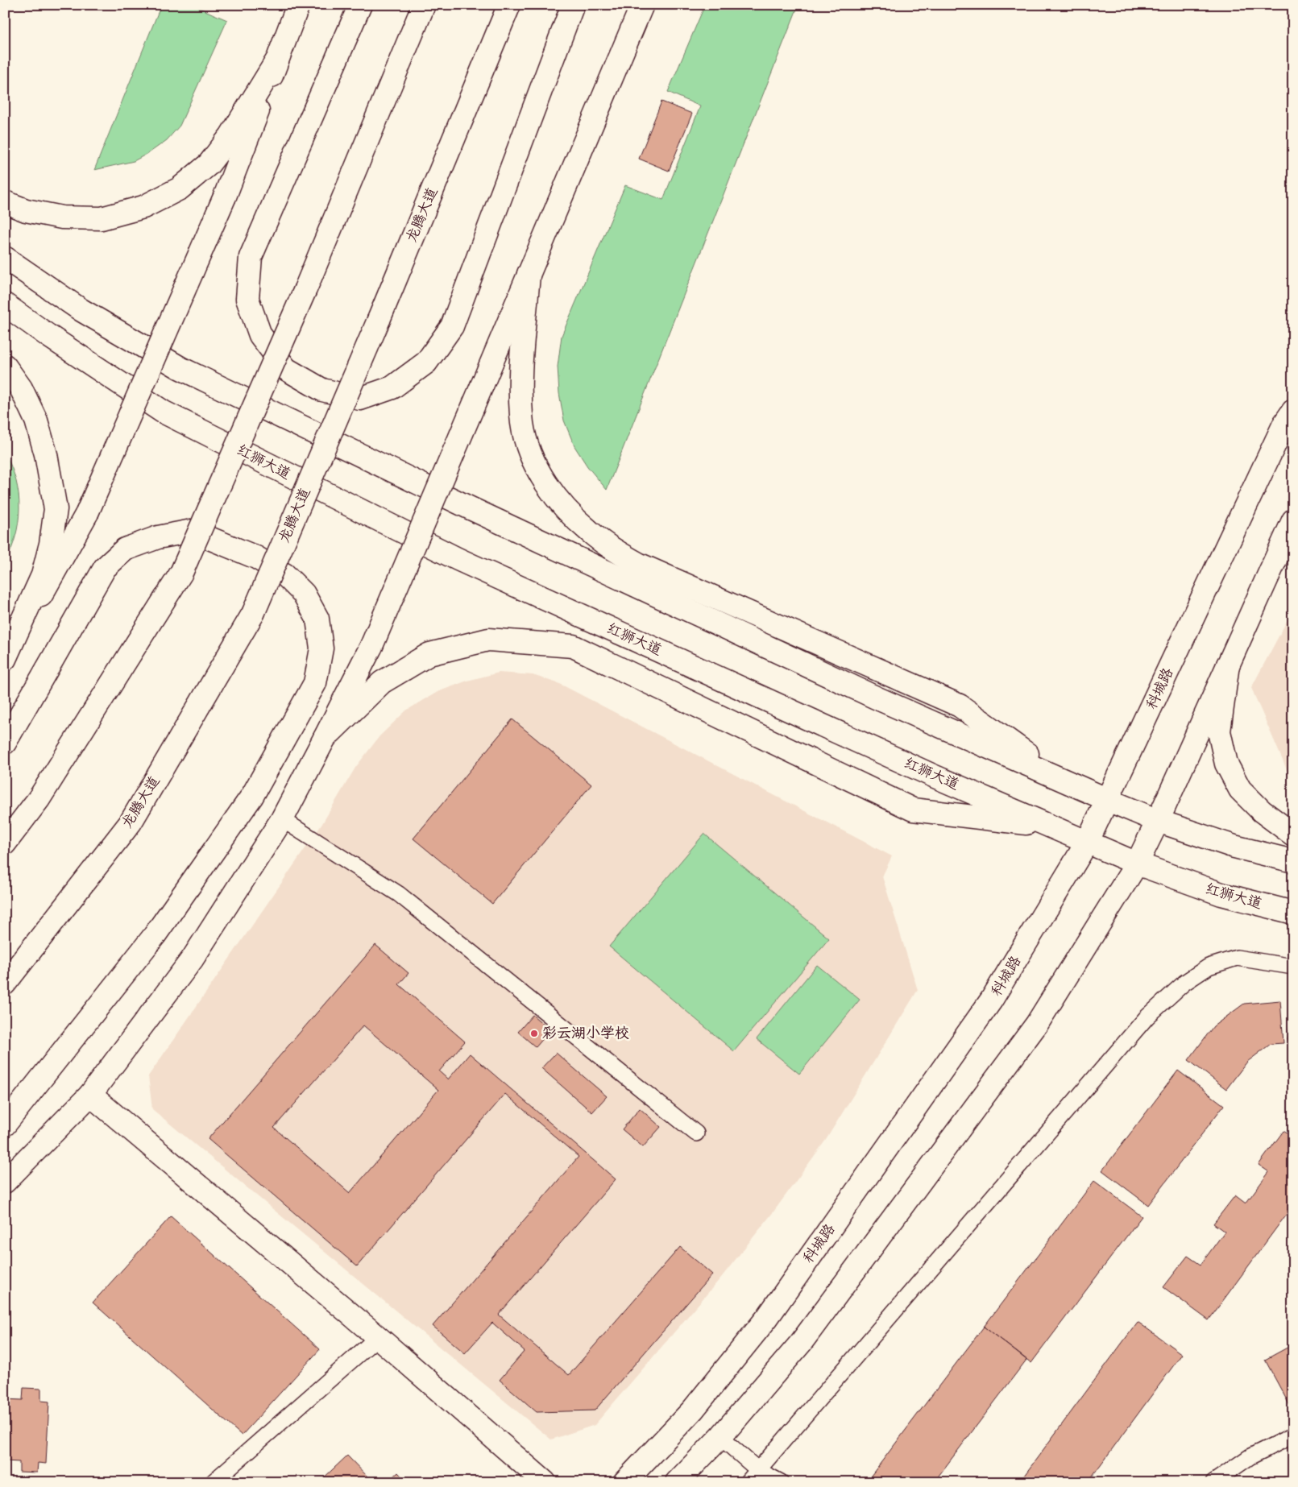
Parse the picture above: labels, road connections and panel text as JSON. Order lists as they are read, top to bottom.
{
  "streets": {
    "main road": ["龙腾大道", "红狮大道", "科城路"]
  },
  "crossings": [
    ["红狮大道", "科城路"]
  ],
  "places": ["彩云湖小学校"]
}
